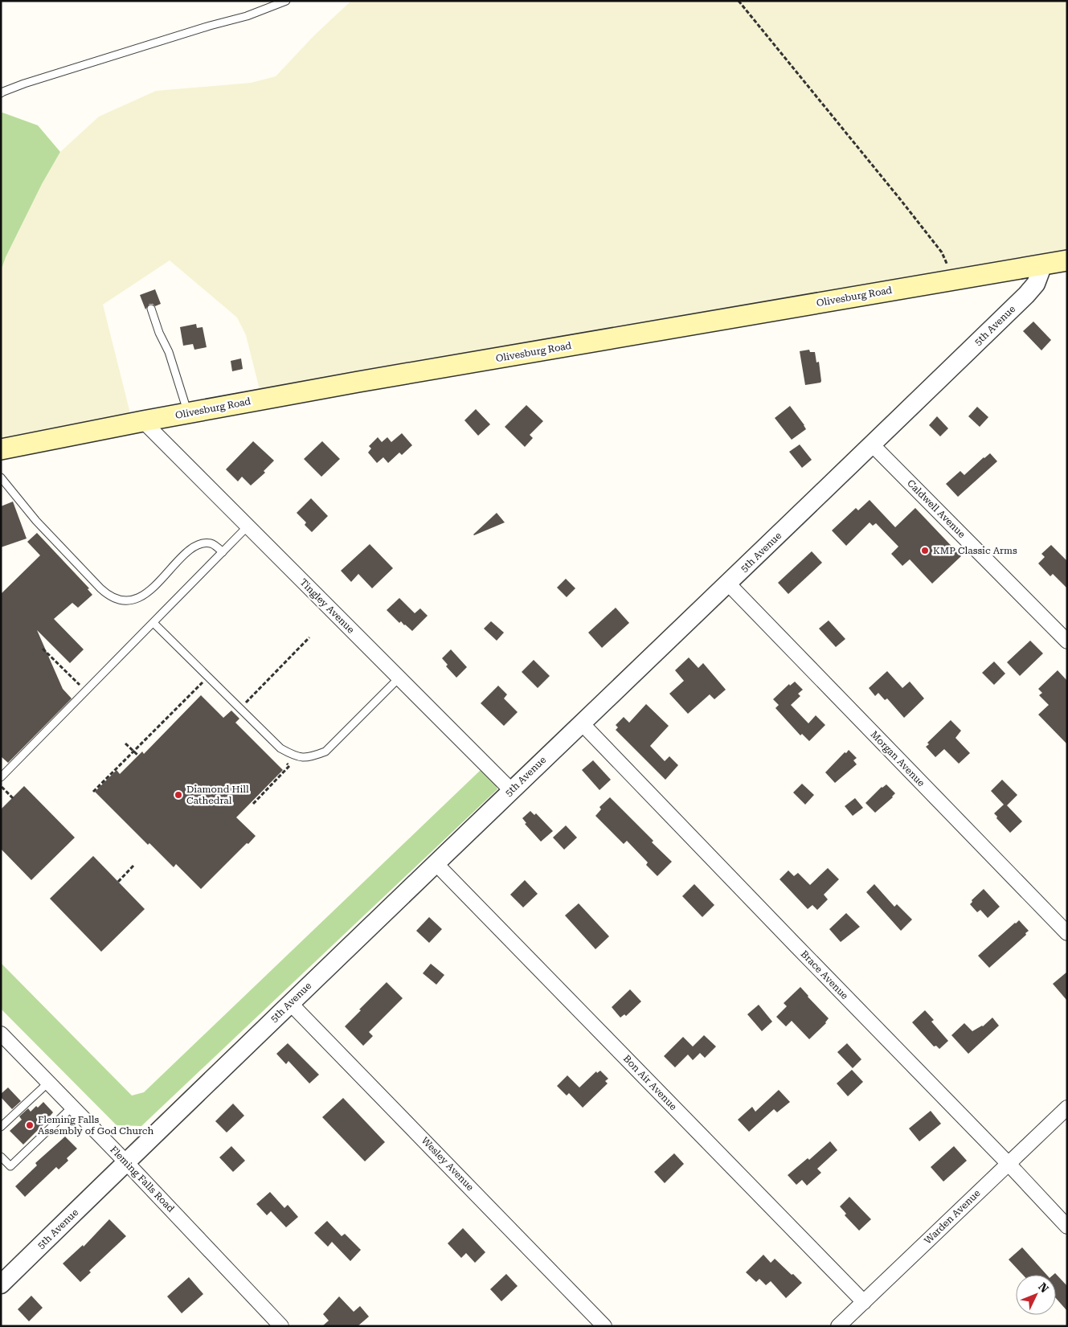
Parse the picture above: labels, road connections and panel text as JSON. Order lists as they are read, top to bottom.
{
  "streets": {
    "main road": ["Olivesburg Road"],
    "street": [
      "5th Avenue",
      "Caldwell Avenue",
      "Tingley Avenue",
      "Morgan Avenue",
      "Brace Avenue",
      "Bon Air Avenue",
      "Wesley Avenue",
      "Fleming Falls Road",
      "Warden Avenue"
    ]
  },
  "crossings": [
    ["Olivesburg Road", "5th Avenue"],
    ["Olivesburg Road", "Tingley Avenue"],
    ["5th Avenue", "Caldwell Avenue"],
    ["5th Avenue", "Tingley Avenue"],
    ["5th Avenue", "Morgan Avenue"],
    ["5th Avenue", "Brace Avenue"],
    ["5th Avenue", "Bon Air Avenue"],
    ["5th Avenue", "Wesley Avenue"],
    ["5th Avenue", "Fleming Falls Road"],
    ["Brace Avenue", "Warden Avenue"],
    ["Bon Air Avenue", "Warden Avenue"]
  ],
  "places": ["KMP Classic Arms", "Diamond Hill Cathedral", "Fleming Falls Assembly of God Church"],
  "north": "top right"
}
